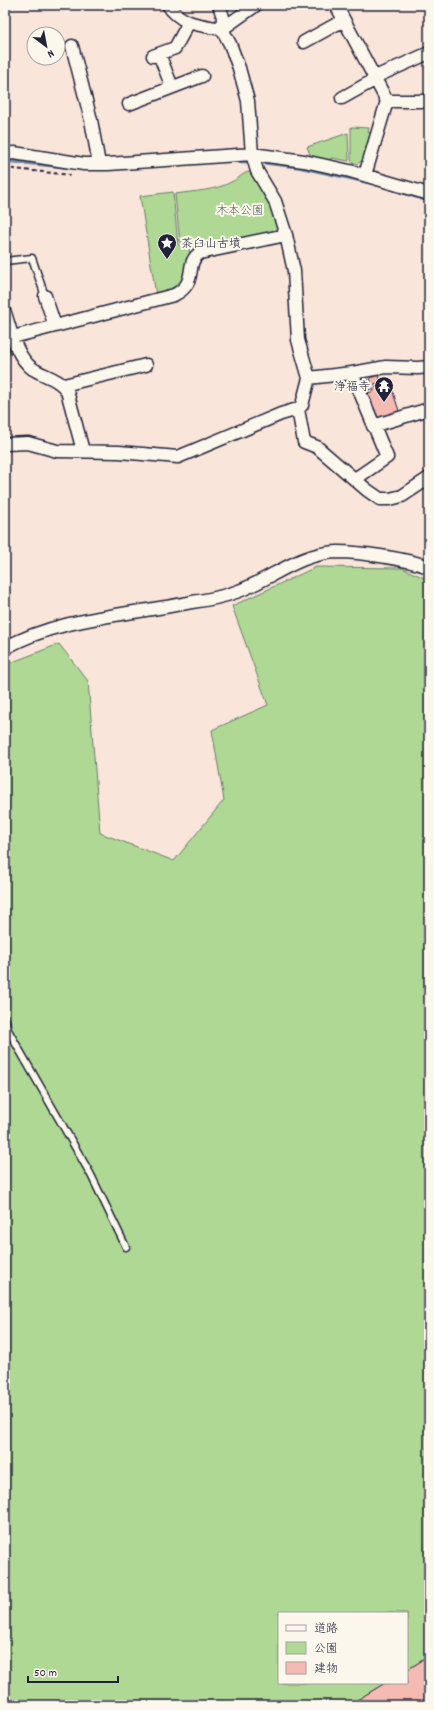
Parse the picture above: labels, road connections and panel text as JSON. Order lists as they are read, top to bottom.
{
  "parks": ["木本公園"],
  "places": {
    "place": ["茶臼山古墳"],
    "temple": ["浄福寺"]
  },
  "legend": ["道路", "公園", "建物"],
  "scale_bar": "50 m",
  "north": "bottom right"
}
